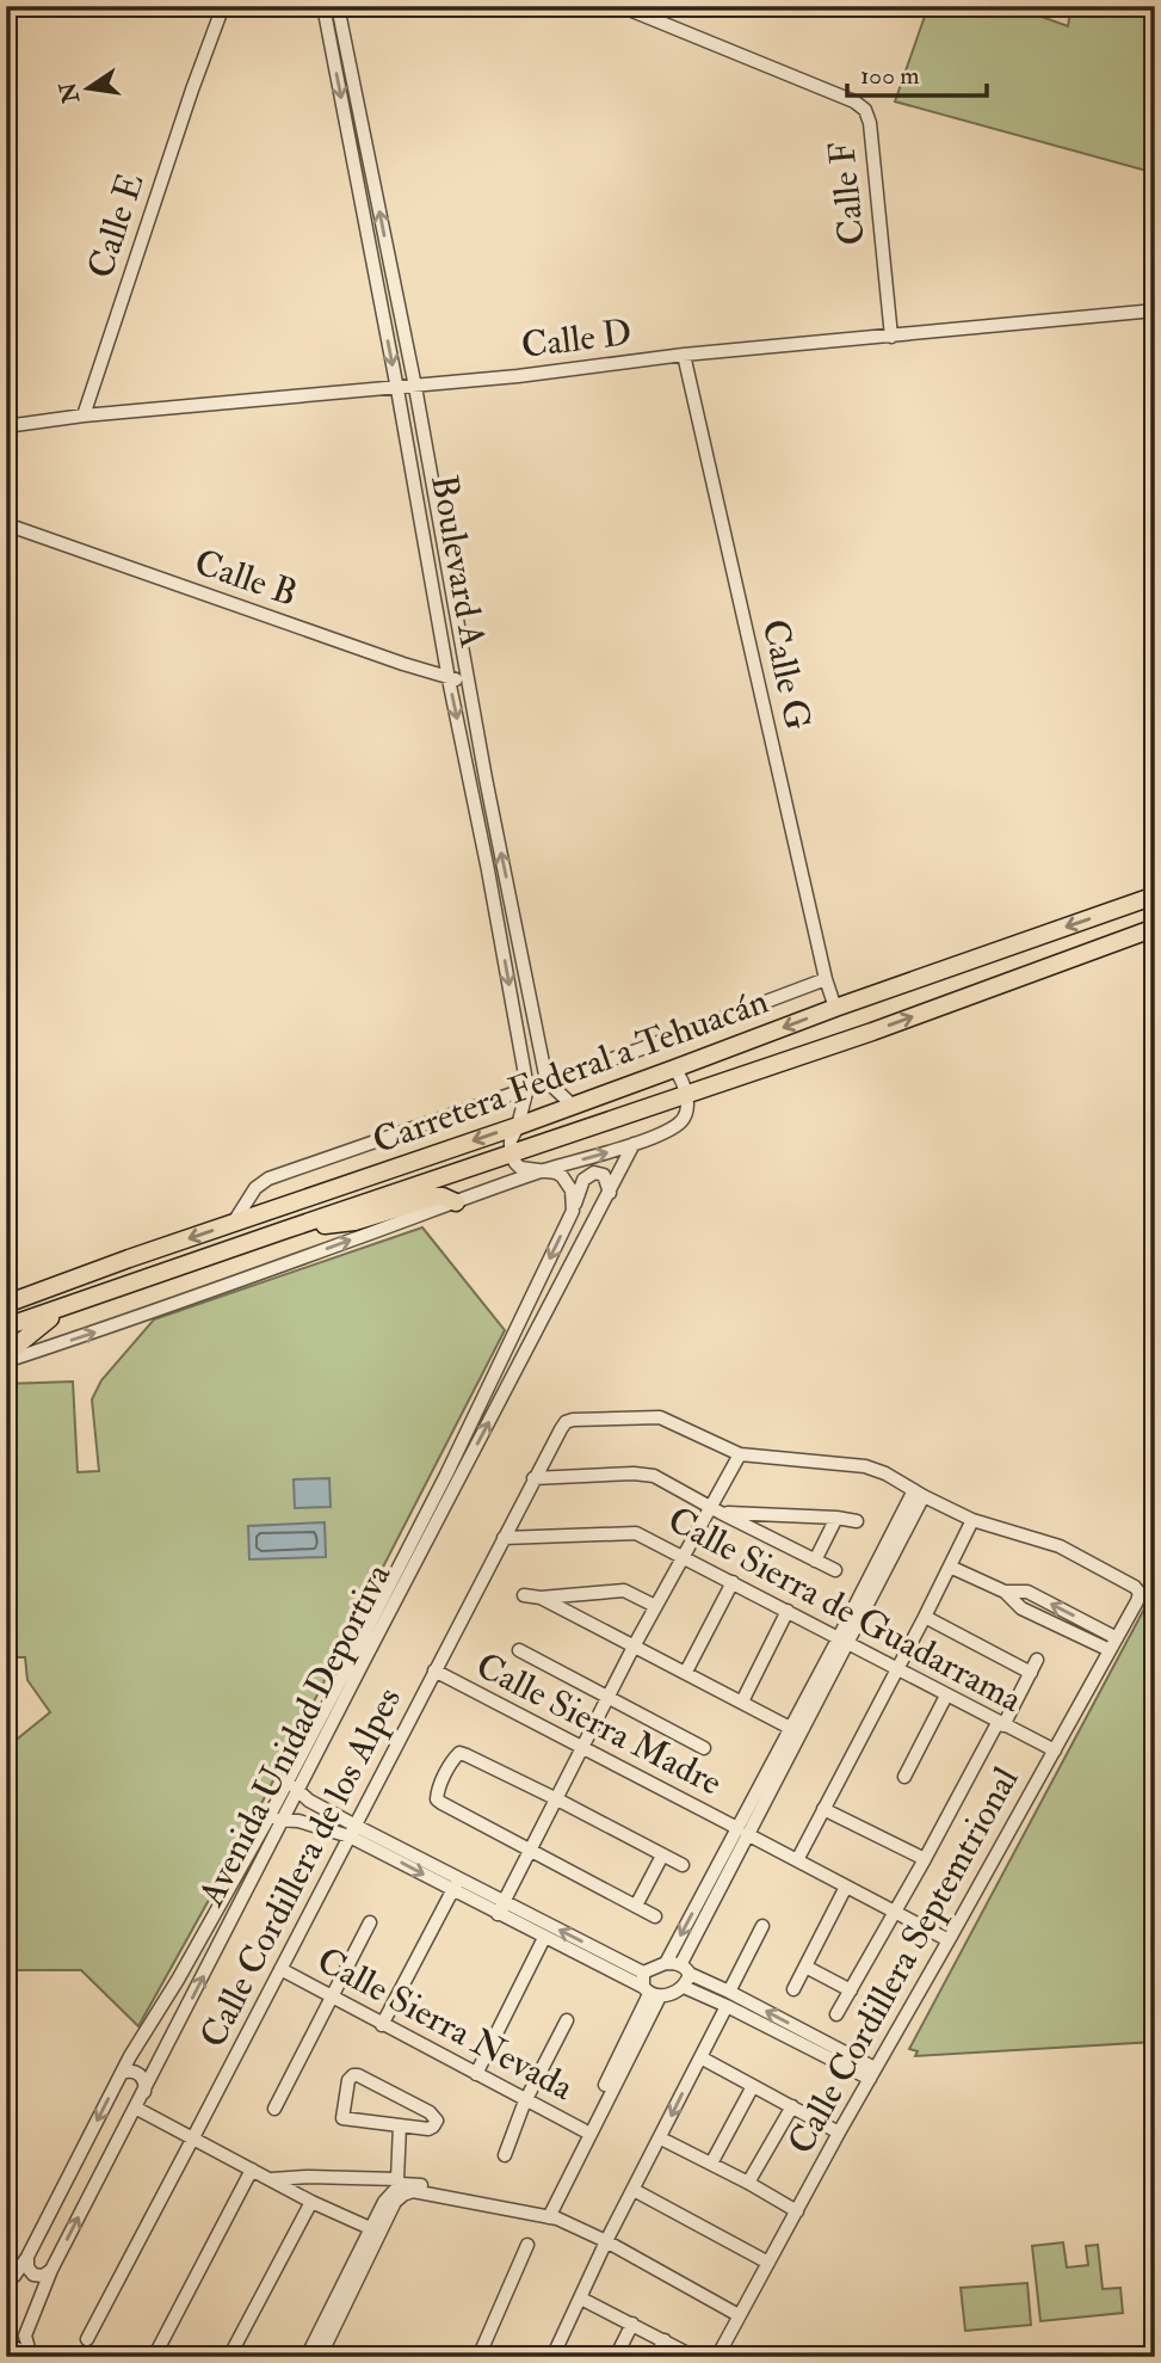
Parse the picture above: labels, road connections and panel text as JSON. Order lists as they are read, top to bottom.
{
  "streets": {
    "main road": ["Carretera Federal a Tehuacán"],
    "street": [
      "Calle F",
      "Calle E",
      "Calle D",
      "Boulevard A",
      "Calle B",
      "Calle G",
      "Calle Sierra de Guadarrama",
      "Calle Sierra Madre",
      "Avenida Unidad Deportiva",
      "Calle Cordillera de los Alpes",
      "Calle Cordillera Septemtrional",
      "Calle Sierra Nevada"
    ]
  },
  "crossings": [
    ["Calle F", "Calle D"],
    ["Calle E", "Calle D"],
    ["Calle D", "Boulevard A"],
    ["Calle D", "Calle G"],
    ["Boulevard A", "Calle B"],
    ["Boulevard A", "Carretera Federal a Tehuacán"],
    ["Calle G", "Carretera Federal a Tehuacán"],
    ["Calle Sierra de Guadarrama", "Calle Cordillera de los Alpes"],
    ["Calle Sierra de Guadarrama", "Calle Cordillera Septemtrional"],
    ["Calle Sierra Madre", "Calle Cordillera de los Alpes"],
    ["Calle Sierra Madre", "Calle Cordillera Septemtrional"],
    ["Calle Cordillera de los Alpes", "Calle Sierra Nevada"]
  ],
  "scale_bar": "100 m",
  "north": "left"
}
